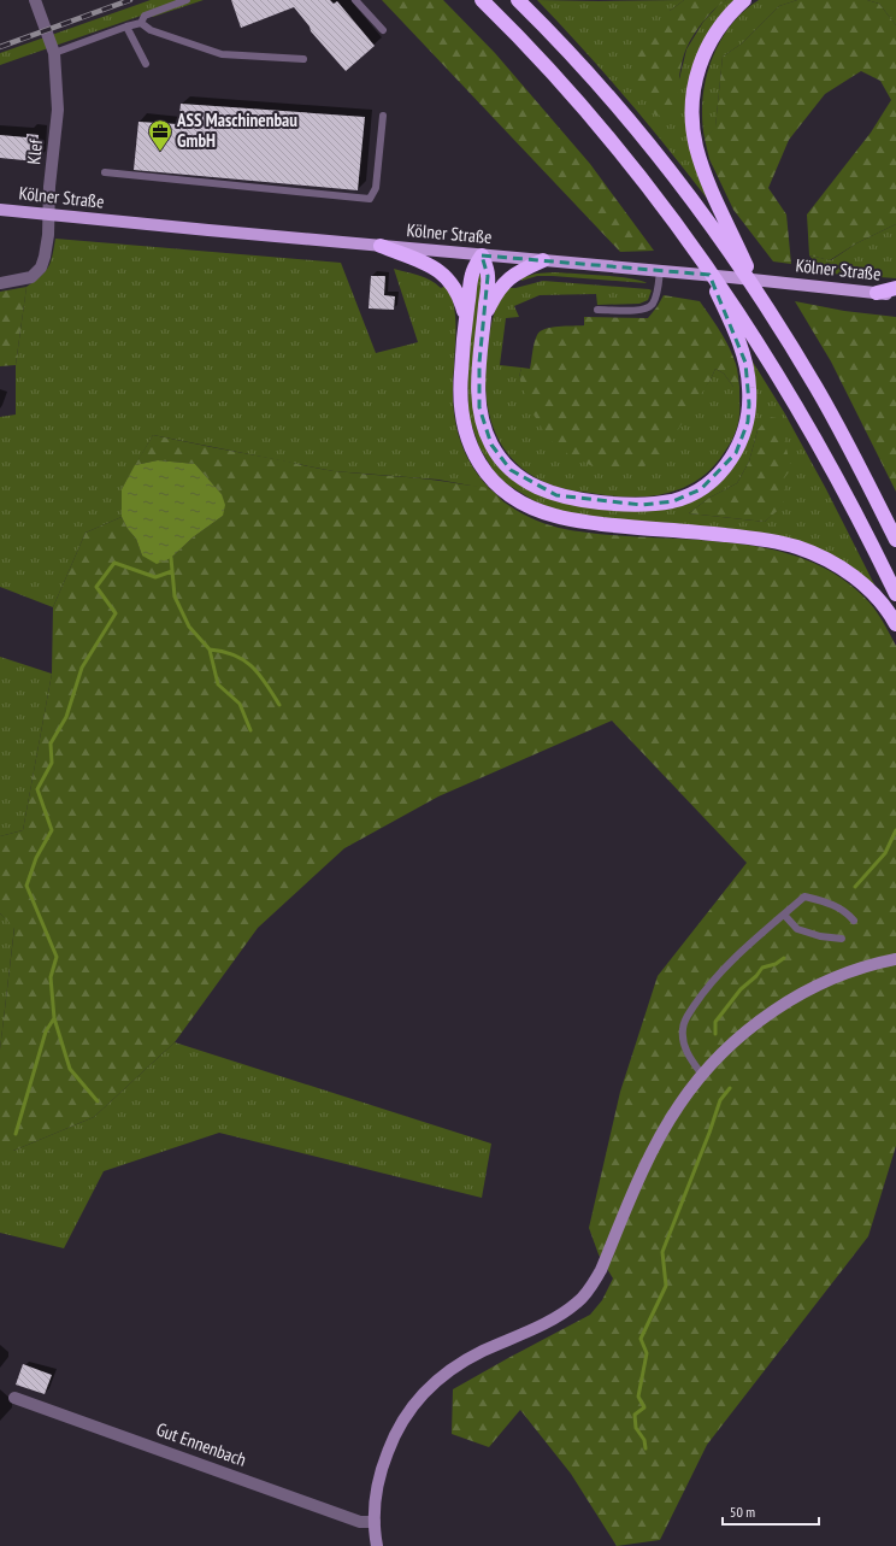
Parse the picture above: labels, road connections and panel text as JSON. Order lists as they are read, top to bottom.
{
  "streets": {
    "main road": ["Kölner Straße"],
    "street": ["Klef", "Gut Ennenbach"]
  },
  "crossings": [
    ["Klef", "Kölner Straße"]
  ],
  "places": {
    "office": ["ASS Maschinenbau GmbH"]
  },
  "scale_bar": "50 m"
}
